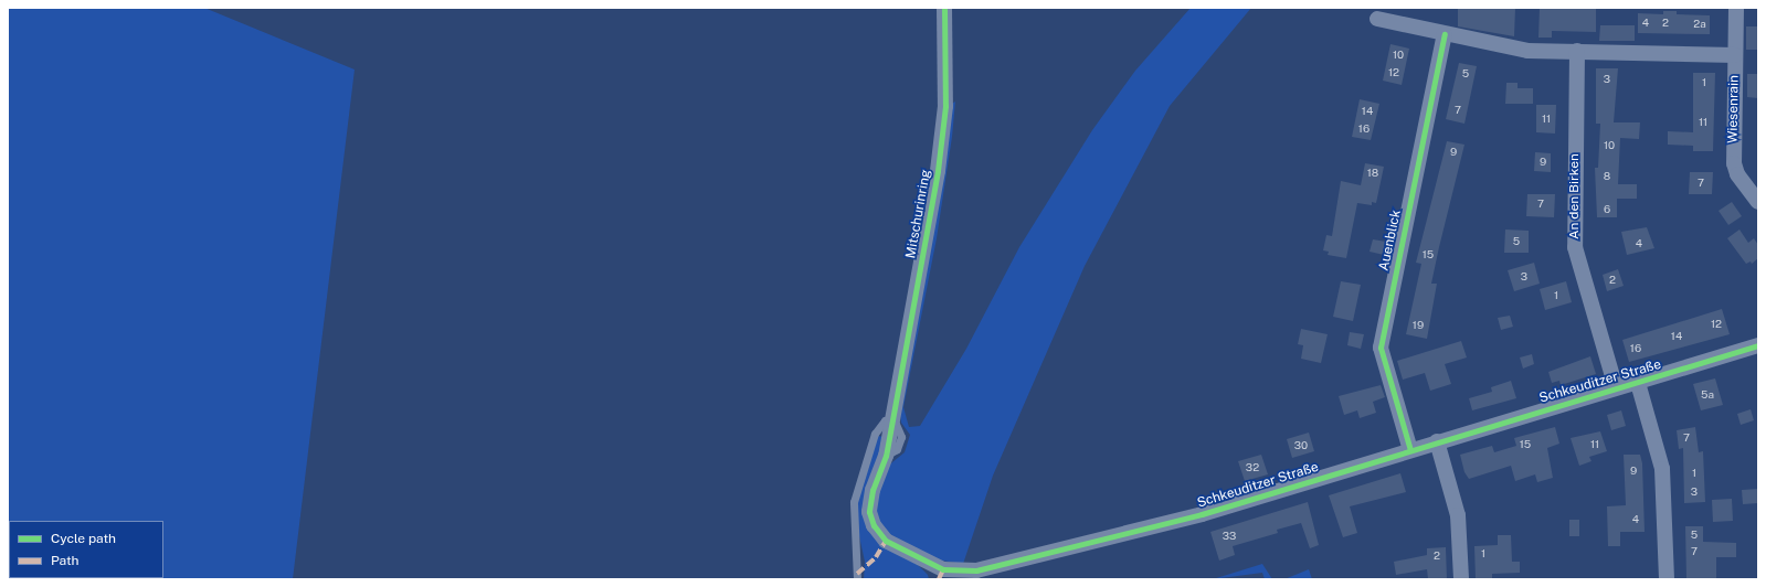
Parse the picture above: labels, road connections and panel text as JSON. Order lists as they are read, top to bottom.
{
  "streets": {
    "street": [
      "Wiesenrain",
      "An den Birken",
      "Mitschurinring",
      "Auenblick",
      "Schkeuditzer Straße"
    ]
  },
  "crossings": [
    ["An den Birken", "Schkeuditzer Straße"],
    ["Mitschurinring", "Schkeuditzer Straße"],
    ["Auenblick", "Schkeuditzer Straße"]
  ],
  "house_numbers": [
    "4",
    "2",
    "2a",
    "10",
    "12",
    "5",
    "3",
    "1",
    "7",
    "14",
    "11",
    "11",
    "16",
    "10",
    "9",
    "9",
    "18",
    "8",
    "7",
    "7",
    "6",
    "5",
    "4",
    "15",
    "3",
    "2",
    "1",
    "12",
    "19",
    "14",
    "16",
    "5a",
    "7",
    "15",
    "11",
    "30",
    "32",
    "9",
    "1",
    "3",
    "4",
    "5",
    "33",
    "7",
    "1",
    "2"
  ],
  "legend": ["Cycle path", "Path"]
}
